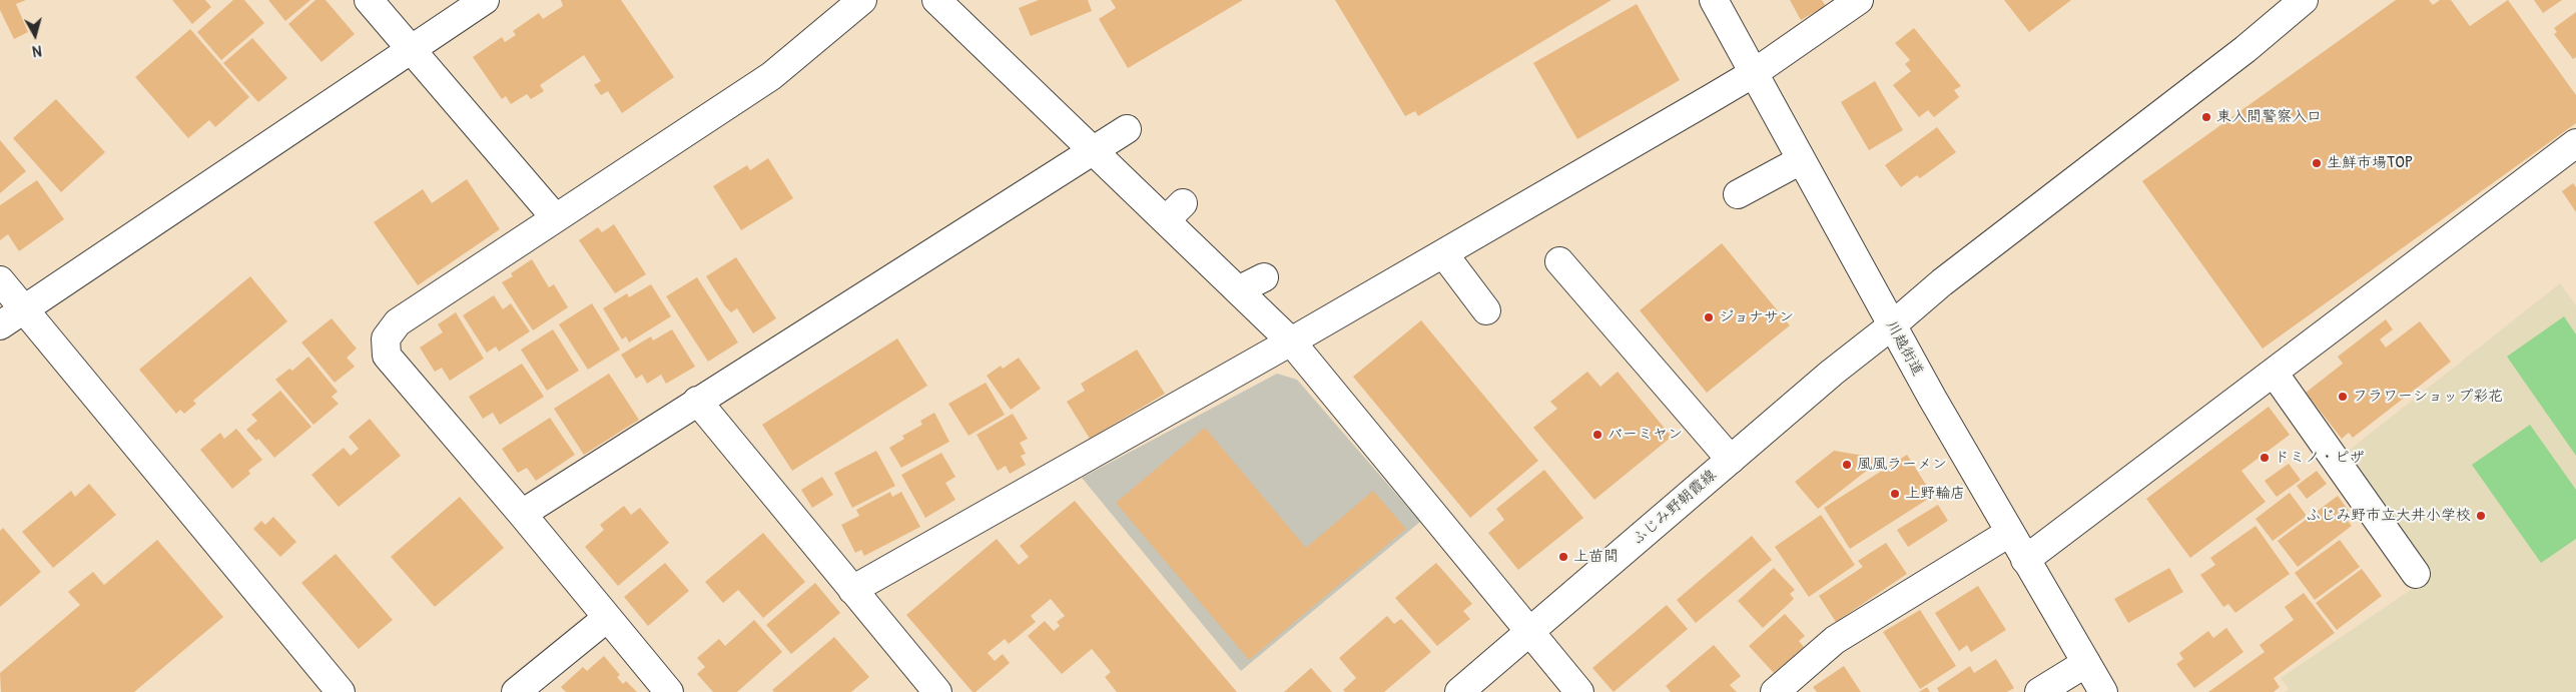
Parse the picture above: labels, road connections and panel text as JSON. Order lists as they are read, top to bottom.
{
  "streets": {
    "main road": ["川越街道", "ふじみ野朝霞線"]
  },
  "crossings": [
    ["川越街道", "ふじみ野朝霞線"]
  ],
  "places": [
    "東入間警察入口",
    "生鮮市場TOP",
    "ジョナサン",
    "フラワーショップ彩花",
    "バーミヤン",
    "ドミノ・ピザ",
    "風風ラーメン",
    "上野輪店",
    "ふじみ野市立大井小学校",
    "上苗間"
  ],
  "north": "bottom"
}
